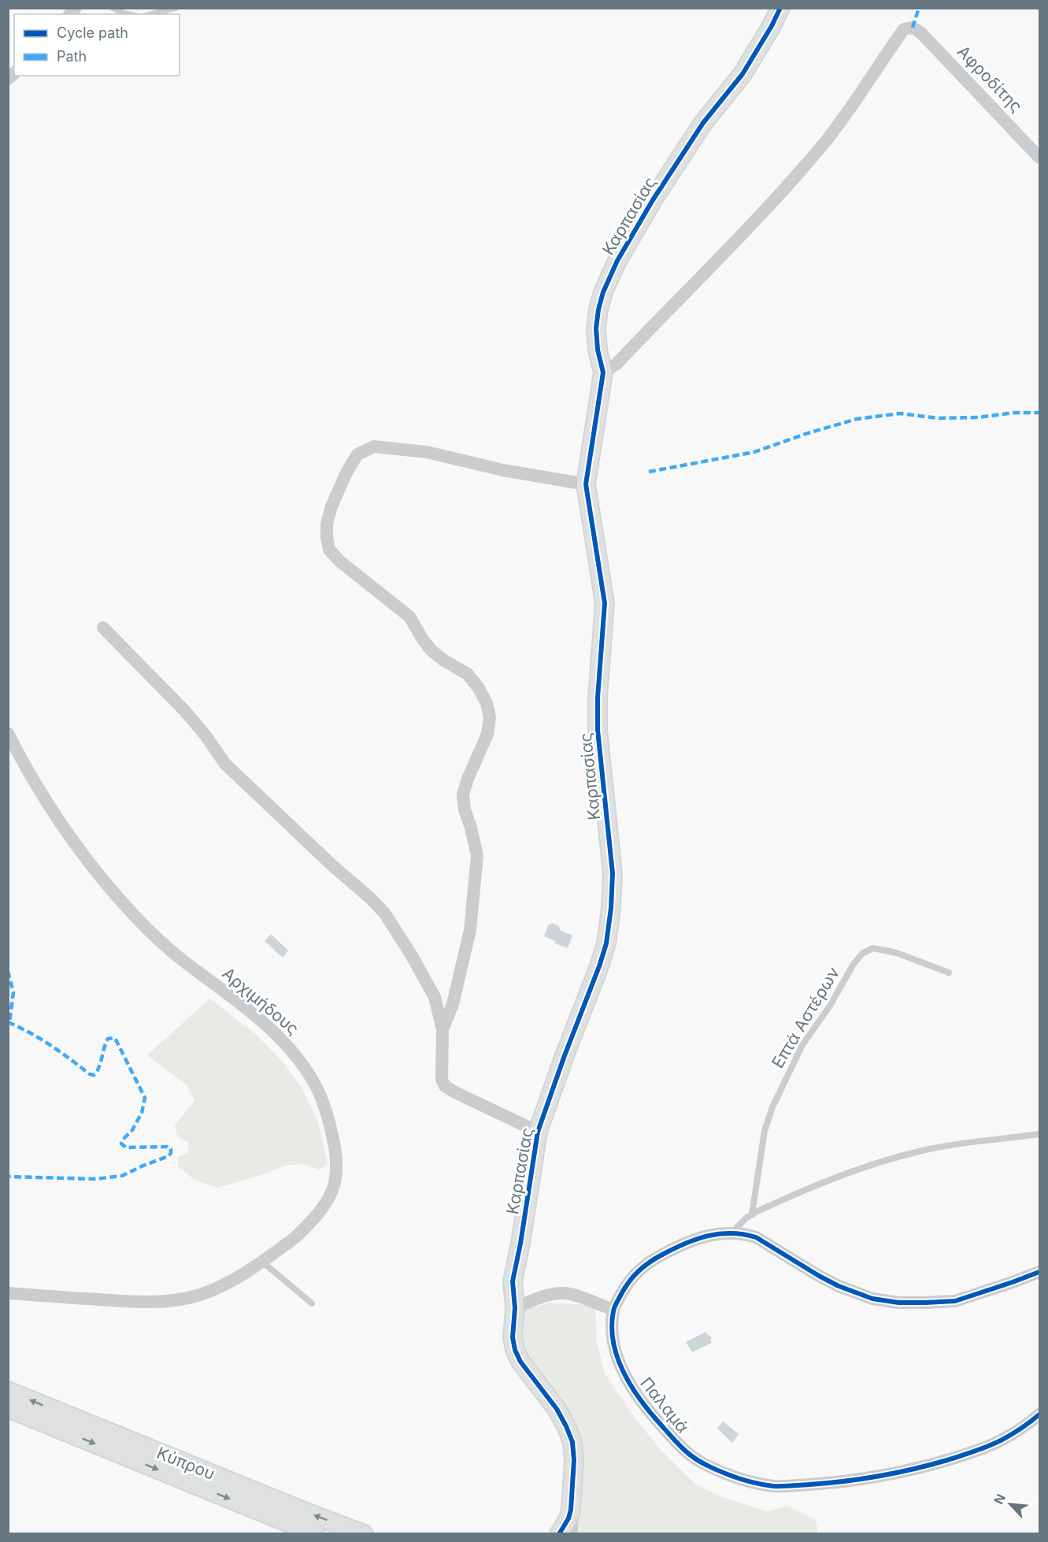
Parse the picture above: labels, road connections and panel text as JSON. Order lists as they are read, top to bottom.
{
  "streets": {
    "street": [
      "Αφροδίτης",
      "Καρπασίας",
      "Αρχιμήδους",
      "Παλαμά",
      "Κύπρου"
    ],
    "lane": ["Επτά Αστέρων"]
  },
  "crossings": [
    ["Αφροδίτης", "Καρπασίας"]
  ],
  "legend": ["Cycle path", "Path"],
  "north": "top left"
}
